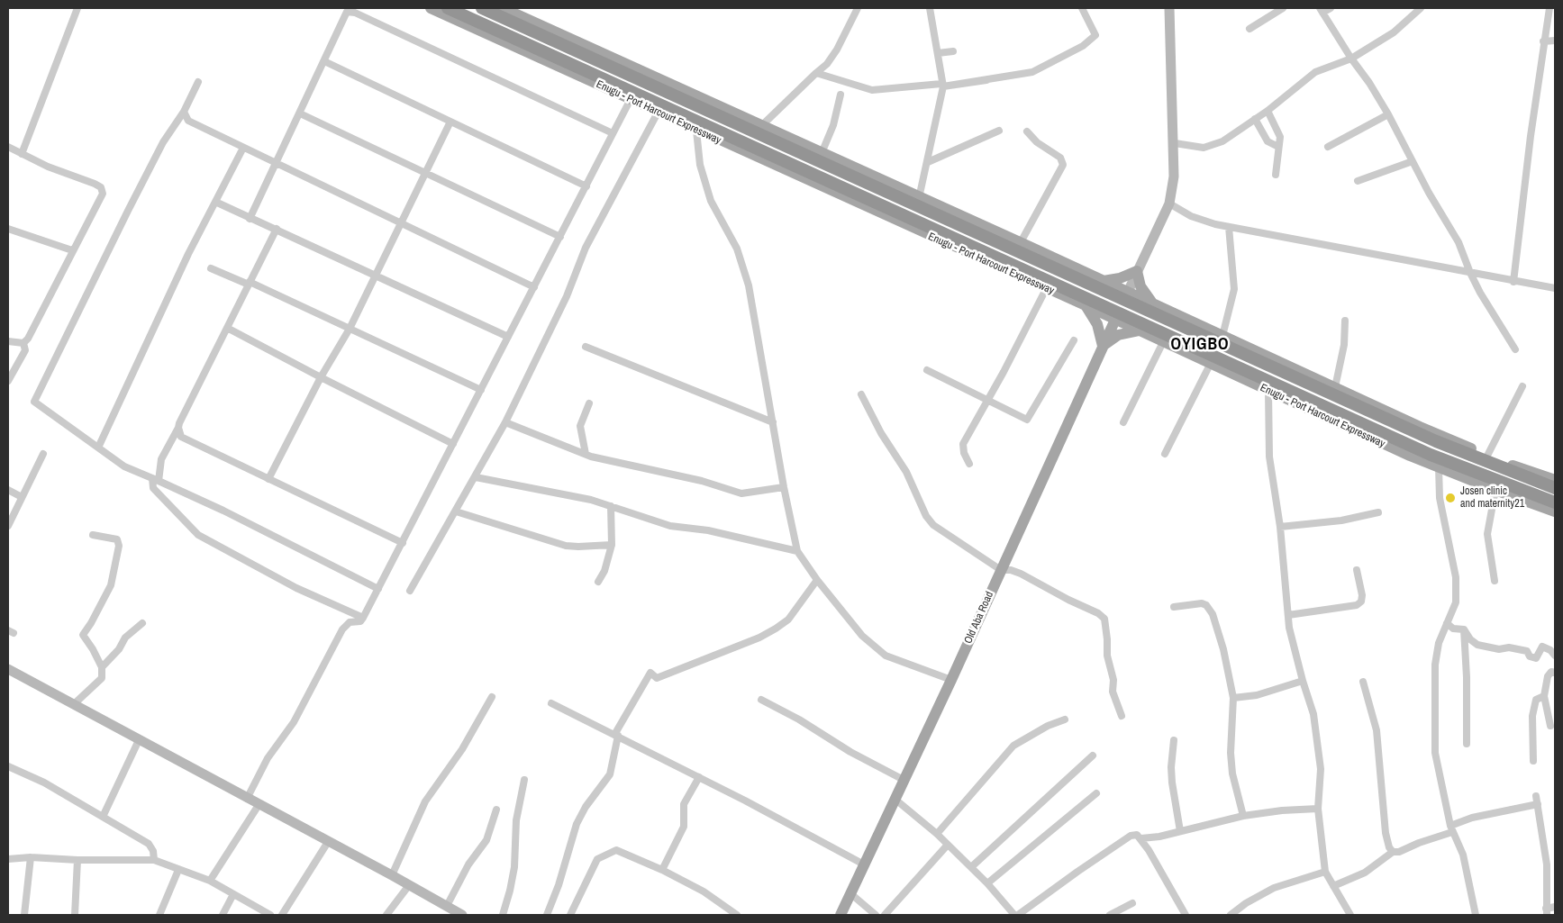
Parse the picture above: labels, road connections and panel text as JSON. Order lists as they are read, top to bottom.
{
  "streets": {
    "highway": ["Enugu - Port Harcourt Expressway"],
    "main road": ["Old Aba Road"]
  },
  "crossings": [
    ["Enugu - Port Harcourt Expressway", "Old Aba Road"]
  ],
  "districts": ["OYIGBO"],
  "places": ["Josen clinic and maternity21"]
}
